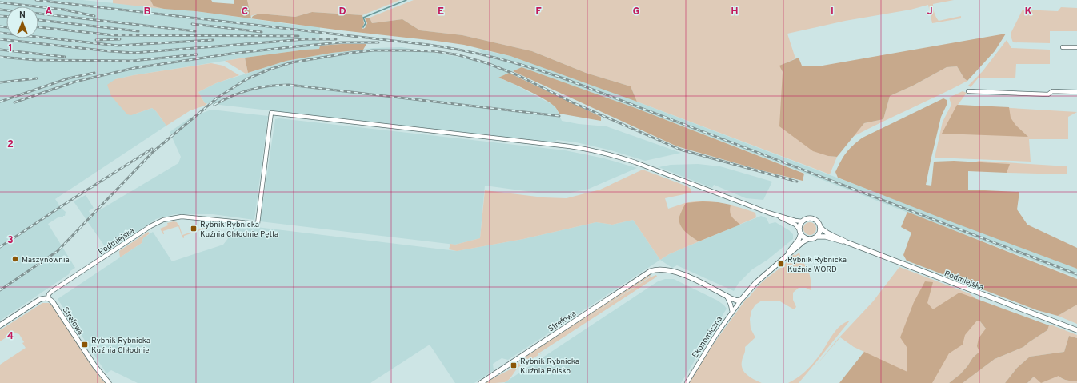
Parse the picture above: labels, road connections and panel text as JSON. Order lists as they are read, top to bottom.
{
  "streets": {
    "street": ["Podmiejska", "Strefowa", "Ekonomiczna"]
  },
  "crossings": [
    ["Podmiejska", "Strefowa"],
    ["Podmiejska", "Ekonomiczna"]
  ],
  "places": {
    "transit": [
      "Rybnik Rybnicka Kuźnia Chłodnie Pętla",
      "Rybnik Rybnicka Kuźnia WORD",
      "Rybnik Rybnicka Kuźnia Chłodnie",
      "Rybnik Rybnicka Kuźnia Boisko"
    ],
    "other": ["Maszynownia"]
  },
  "north": "top",
  "grid": {
    "columns": [
      "A",
      "B",
      "C",
      "D",
      "E",
      "F",
      "G",
      "H",
      "I",
      "J",
      "K"
    ],
    "rows": [
      "1",
      "2",
      "3",
      "4"
    ]
  }
}
